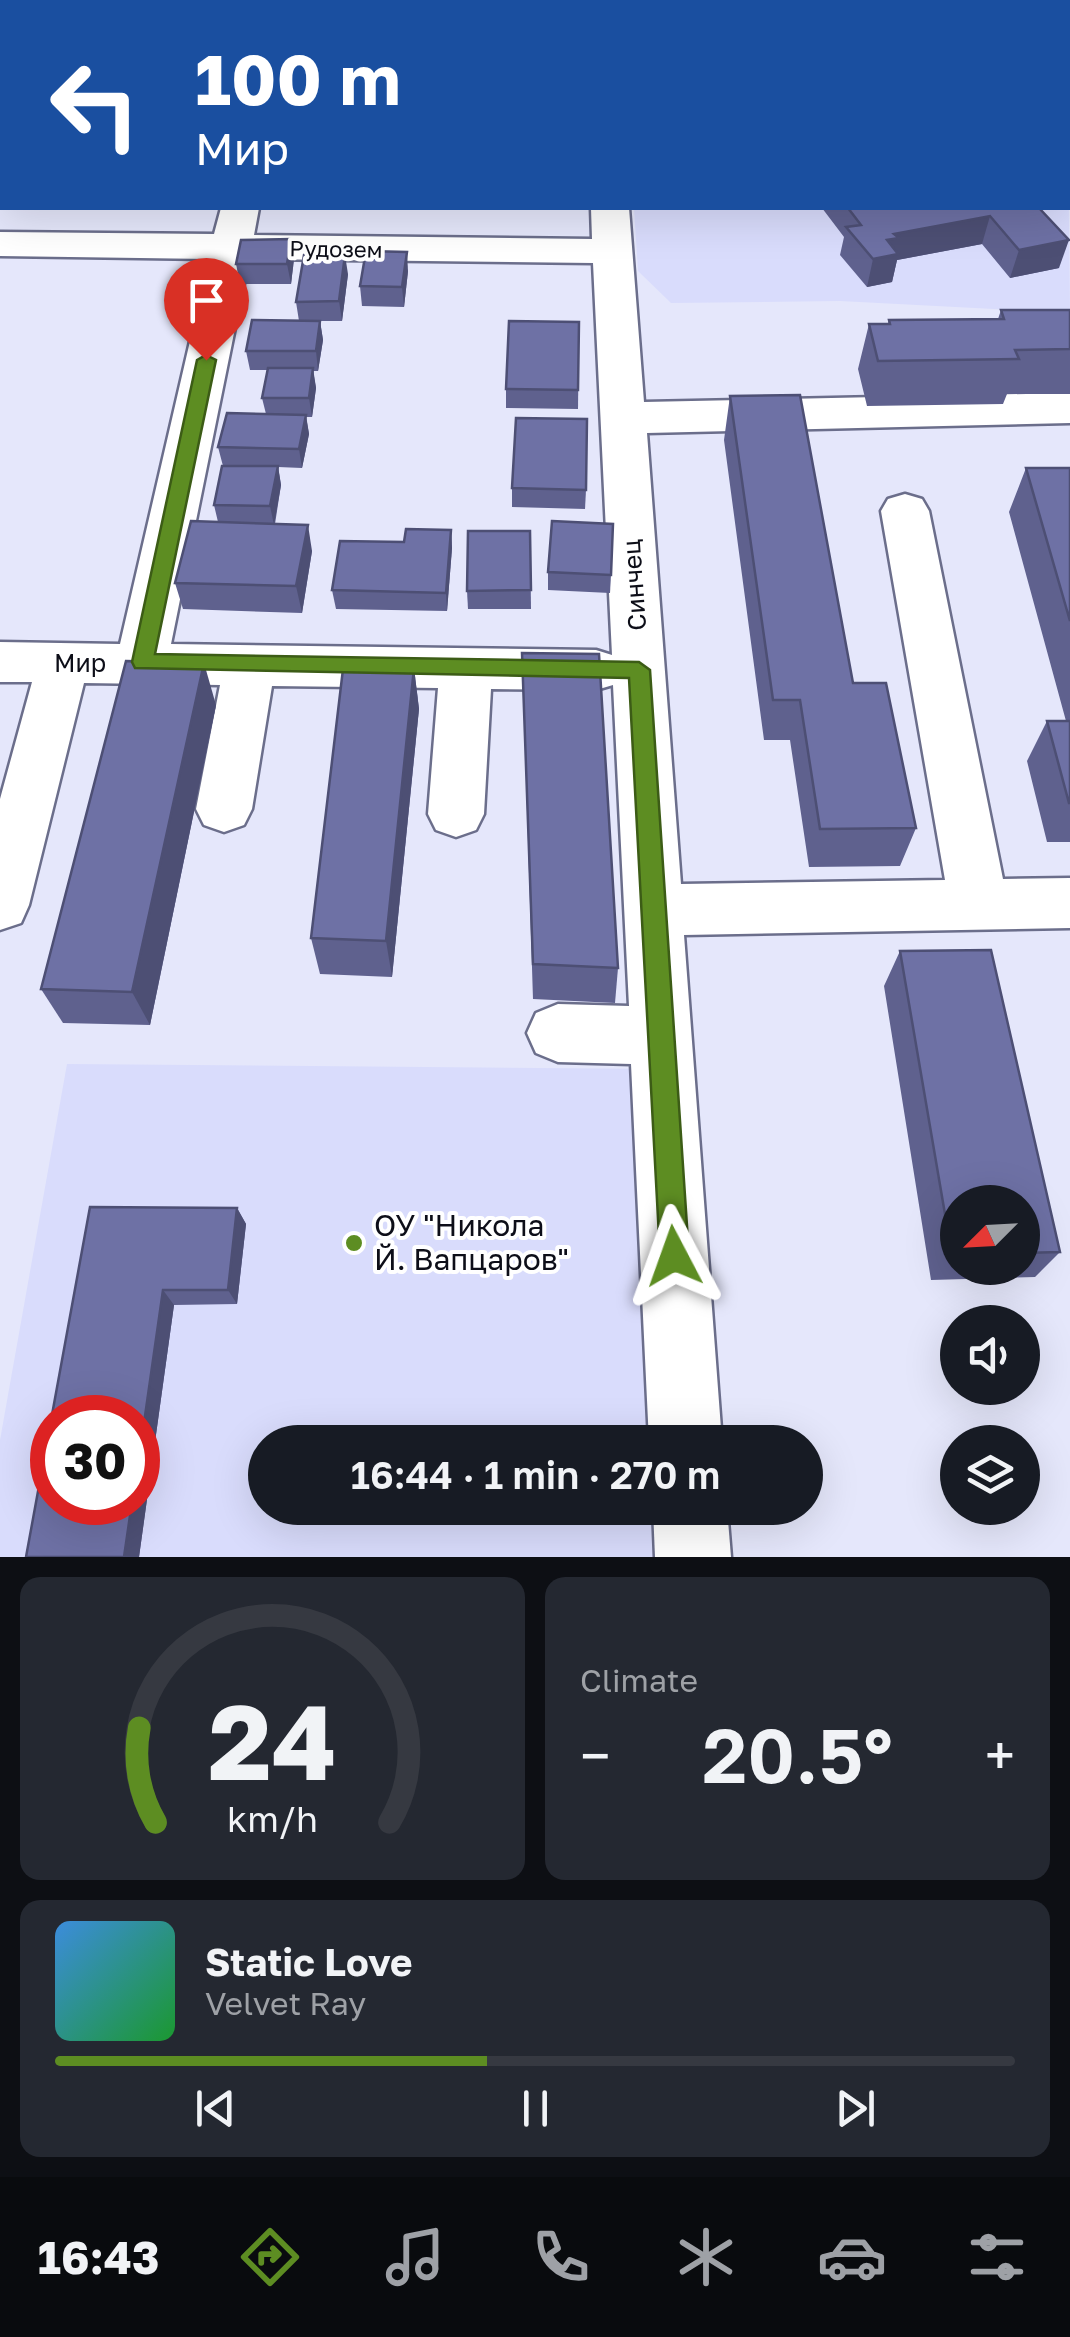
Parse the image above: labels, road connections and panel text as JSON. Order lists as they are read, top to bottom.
{
  "streets": {
    "street": ["Рудозем", "Синчец", "Мир"]
  },
  "crossings": [
    ["Рудозем", "Синчец"],
    ["Синчец", "Мир"]
  ],
  "places": ["ОУ \"Никола Й. Вапцаров\""],
  "north": "bottom left",
  "page": {
    "turn": ["100 m", "Мир"],
    "limit": "30",
    "trip": "16:44 · 1 min · 270 m",
    "tile": "Climate",
    "heat": ["−", "20.5°", "+"],
    "song": ["Static Love", "Velvet Ray"],
    "tabs": "16:43",
    "gauge": ["24", "km/h"]
  }
}
